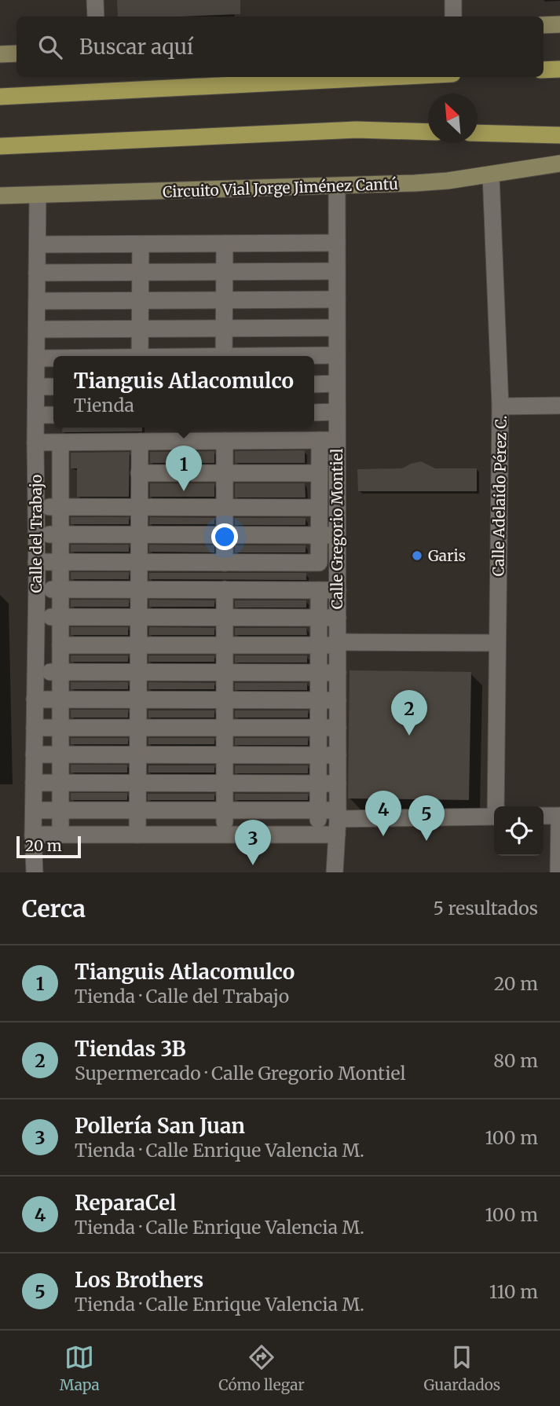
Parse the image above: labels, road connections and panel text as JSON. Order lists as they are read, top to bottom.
{
  "streets": {
    "street": [
      "Circuito Vial Jorge Jiménez Cantú",
      "Calle Adelaido Pérez C.",
      "Calle Gregorio Montiel",
      "Calle del Trabajo"
    ]
  },
  "crossings": [
    ["Circuito Vial Jorge Jiménez Cantú", "Calle Adelaido Pérez C."],
    ["Circuito Vial Jorge Jiménez Cantú", "Calle Gregorio Montiel"],
    ["Circuito Vial Jorge Jiménez Cantú", "Calle del Trabajo"]
  ],
  "places": ["Garis"],
  "scale_bar": "20 m",
  "north": "top left",
  "page": {
    "search": "Buscar aquí",
    "popup": ["Tianguis Atlacomulco", "Tienda"],
    "pins": [
      "1",
      "2",
      "4",
      "5",
      "3"
    ],
    "scale": "20 m",
    "heading": ["Cerca", "5 resultados"],
    "list": [
      {
        "mark": "1",
        "name": "Tianguis Atlacomulco",
        "note": "Tienda · Calle del Trabajo",
        "value": "20 m"
      },
      {
        "mark": "2",
        "name": "Tiendas 3B",
        "note": "Supermercado · Calle Gregorio Montiel",
        "value": "80 m"
      },
      {
        "mark": "3",
        "name": "Pollería San Juan",
        "note": "Tienda · Calle Enrique Valencia M.",
        "value": "100 m"
      },
      {
        "mark": "4",
        "name": "ReparaCel",
        "note": "Tienda · Calle Enrique Valencia M.",
        "value": "100 m"
      },
      {
        "mark": "5",
        "name": "Los Brothers",
        "note": "Tienda · Calle Enrique Valencia M.",
        "value": "110 m"
      }
    ],
    "nav": ["Mapa", "Cómo llegar", "Guardados"]
  }
}
